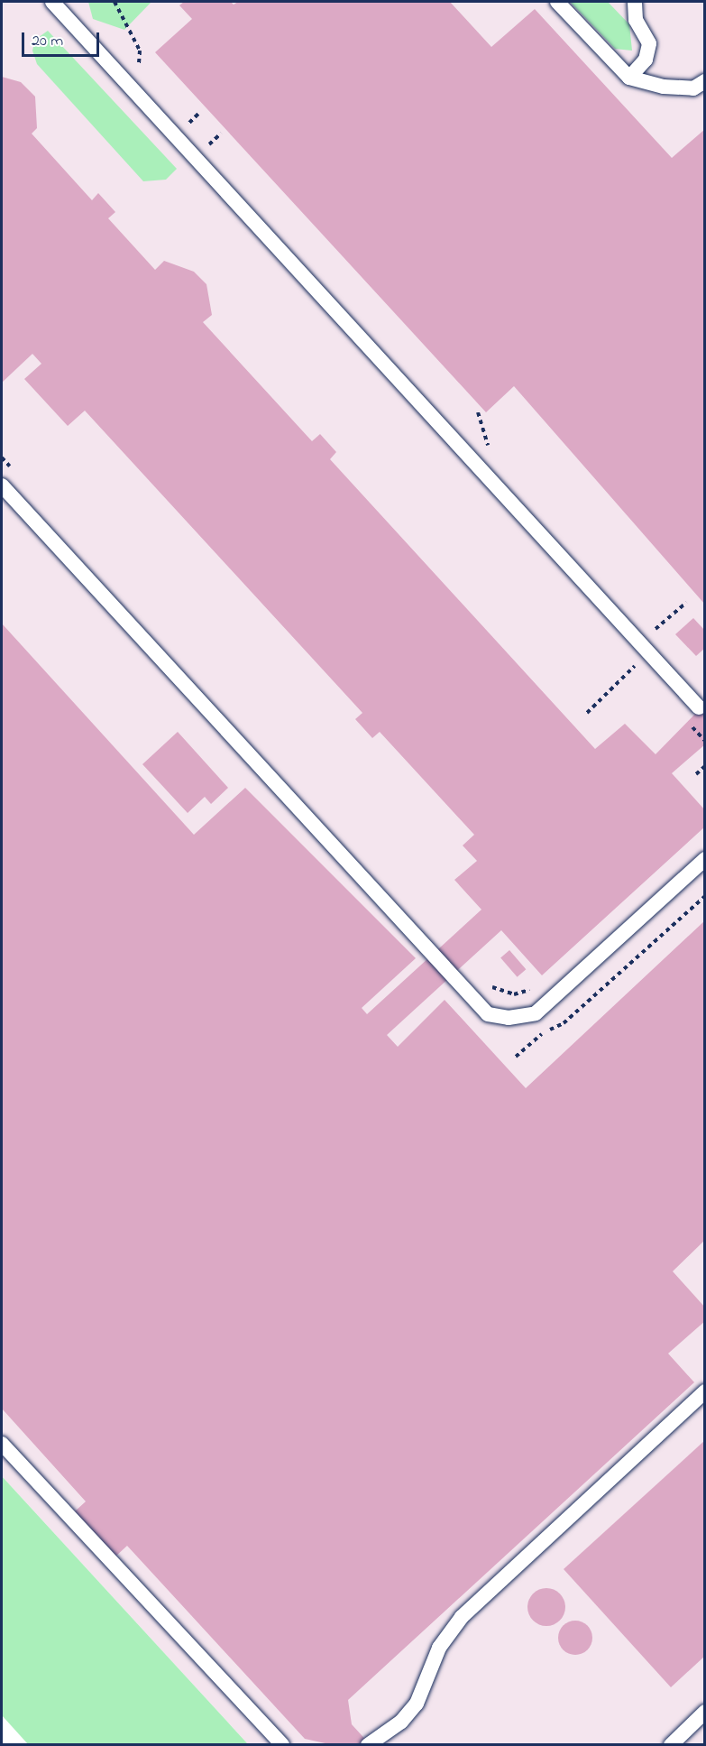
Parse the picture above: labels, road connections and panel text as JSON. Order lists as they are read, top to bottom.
{
  "scale_bar": "20 m"
}
